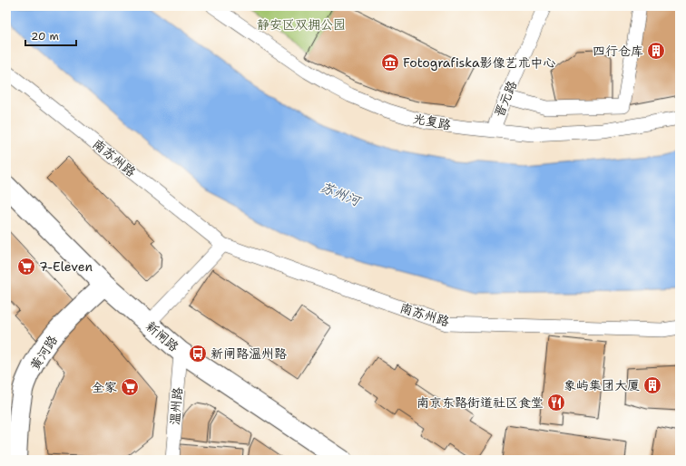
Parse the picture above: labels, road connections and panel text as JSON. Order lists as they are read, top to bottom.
{
  "streets": {
    "main road": ["新闸路", "黄河路"],
    "street": [
      "晋元路",
      "光复路",
      "南苏州路",
      "温州路"
    ]
  },
  "crossings": [
    ["晋元路", "光复路"],
    ["新闸路", "黄河路"],
    ["新闸路", "温州路"]
  ],
  "water": ["苏州河"],
  "parks": ["静安区双拥公园"],
  "places": {
    "building": ["四行仓库", "象屿集团大厦"],
    "museum": ["Fotografiska影像艺术中心"],
    "supermarket": ["7-Eleven", "全家"],
    "bus stop": ["新闸路温州路"],
    "restaurant": ["南京东路街道社区食堂"]
  },
  "scale_bar": "20 m"
}
